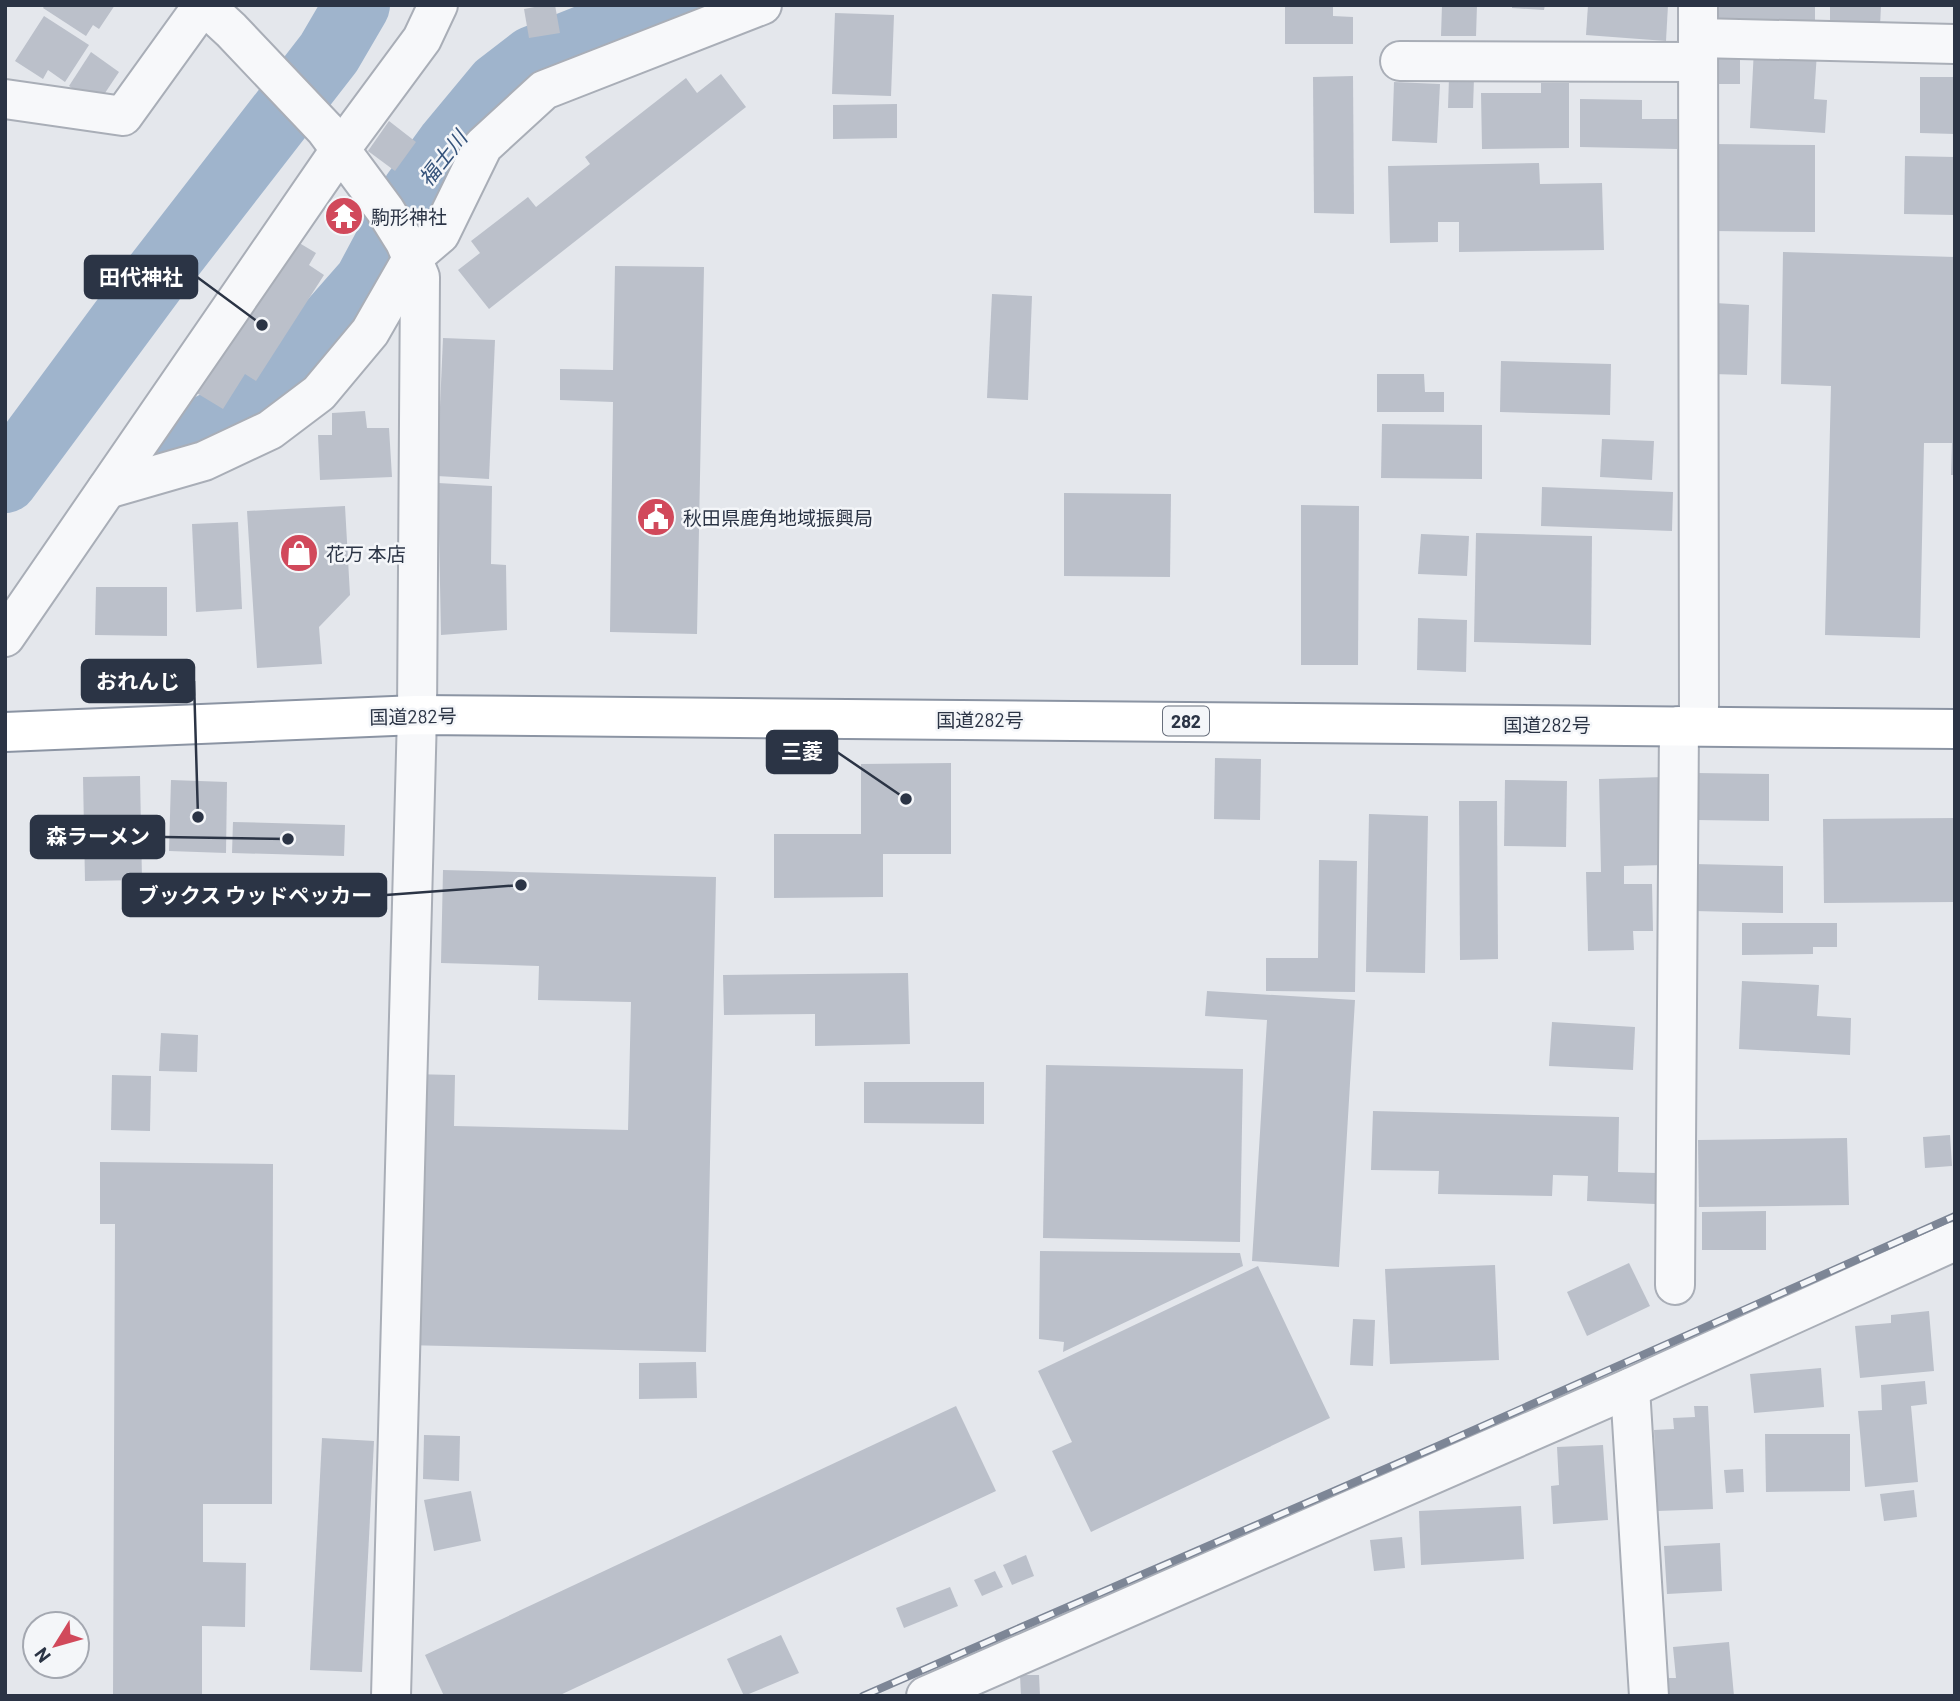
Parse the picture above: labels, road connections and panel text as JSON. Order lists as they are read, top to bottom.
{
  "streets": {
    "highway": ["国道282号", "282"]
  },
  "water": ["福士川"],
  "places": {
    "temple": ["駒形神社"],
    "other": [
      "田代神社",
      "三菱",
      "おれんじ",
      "森ラーメン",
      "ブックス ウッドペッカー"
    ],
    "public building": ["秋田県鹿角地域振興局"],
    "shop": ["花万 本店"]
  },
  "north": "bottom left"
}
